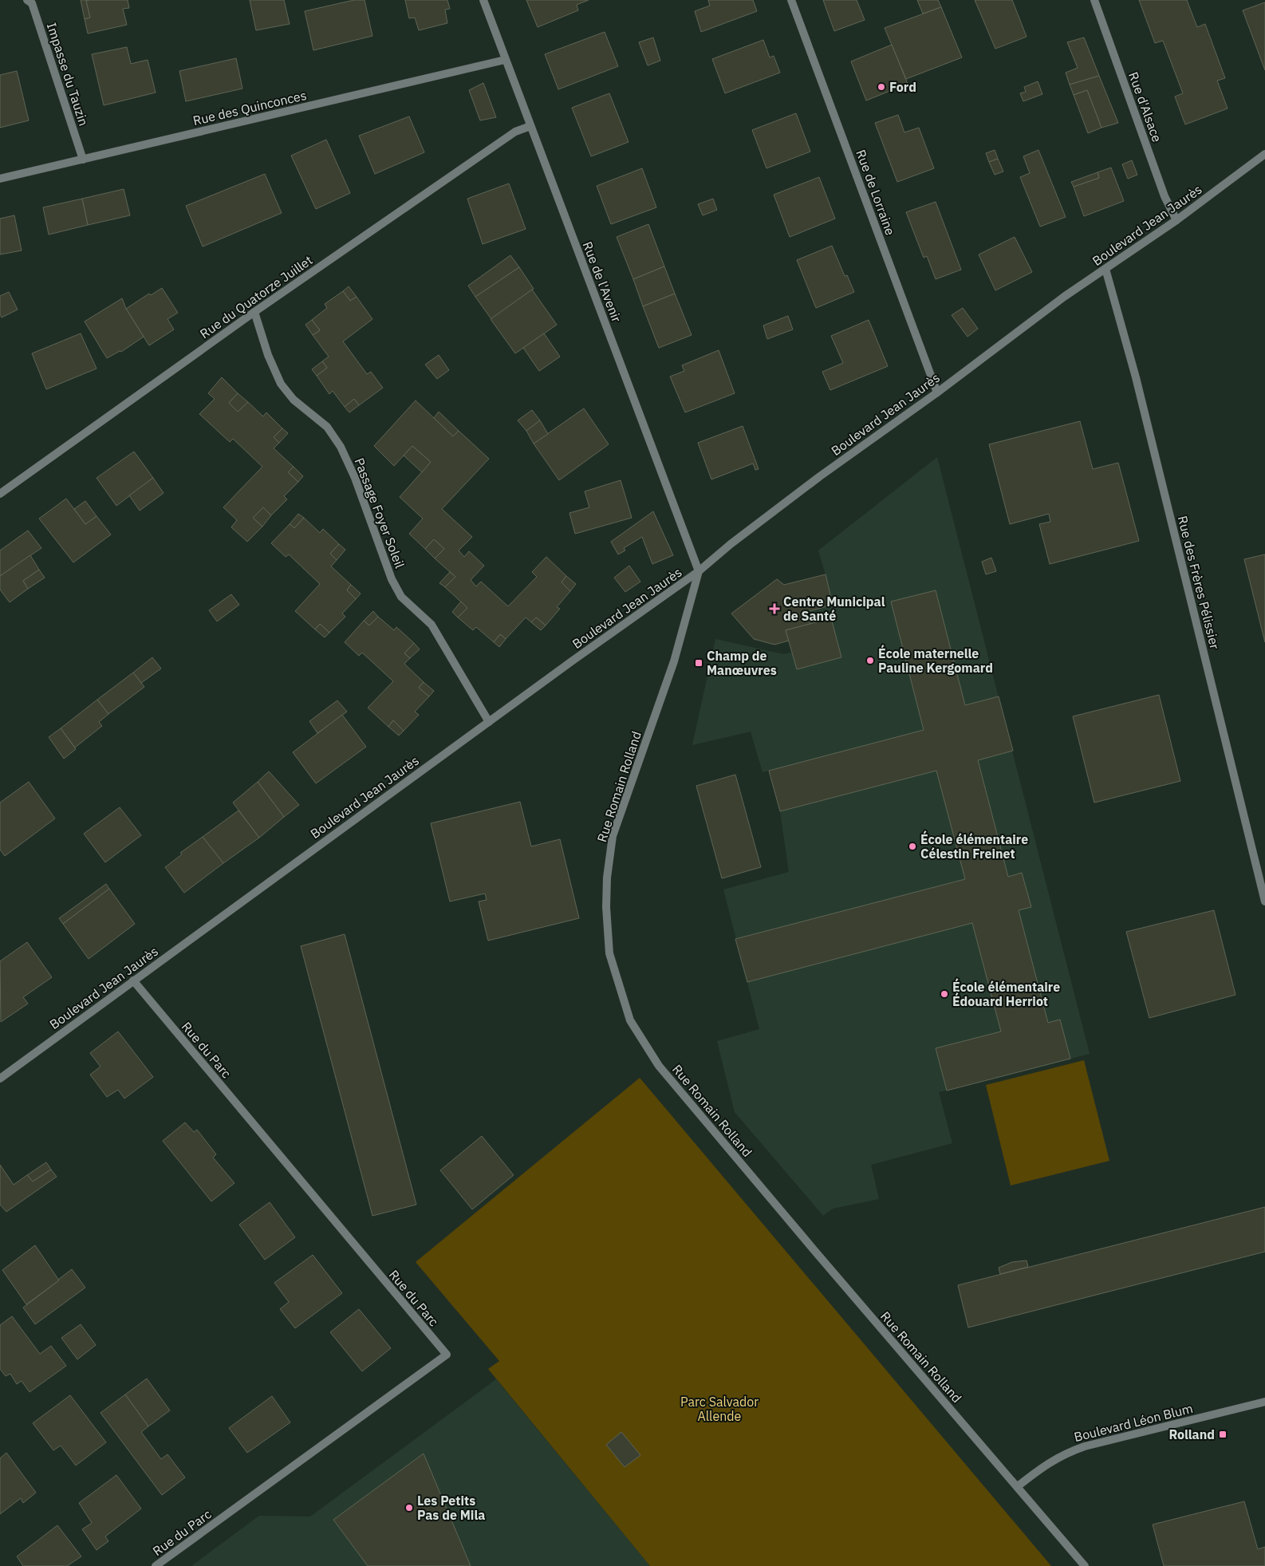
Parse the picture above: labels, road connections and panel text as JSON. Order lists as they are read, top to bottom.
{
  "streets": {
    "street": [
      "Impasse du Tauzin",
      "Rue d'Alsace",
      "Rue des Quinconces",
      "Rue de Lorraine",
      "Boulevard Jean Jaurès",
      "Rue de l'Avenir",
      "Rue du Quatorze Juillet",
      "Passage Foyer Soleil",
      "Rue des Frères Pélissier",
      "Rue Romain Rolland",
      "Rue du Parc",
      "Boulevard Léon Blum"
    ]
  },
  "crossings": [
    ["Impasse du Tauzin", "Rue des Quinconces"],
    ["Rue d'Alsace", "Boulevard Jean Jaurès"],
    ["Rue des Quinconces", "Rue de l'Avenir"],
    ["Rue de Lorraine", "Boulevard Jean Jaurès"],
    ["Boulevard Jean Jaurès", "Rue de l'Avenir"],
    ["Boulevard Jean Jaurès", "Passage Foyer Soleil"],
    ["Boulevard Jean Jaurès", "Rue des Frères Pélissier"],
    ["Boulevard Jean Jaurès", "Rue Romain Rolland"],
    ["Boulevard Jean Jaurès", "Rue du Parc"],
    ["Rue de l'Avenir", "Rue du Quatorze Juillet"],
    ["Rue de l'Avenir", "Rue Romain Rolland"],
    ["Rue du Quatorze Juillet", "Passage Foyer Soleil"],
    ["Rue Romain Rolland", "Boulevard Léon Blum"]
  ],
  "parks": ["Parc Salvador Allende"],
  "places": {
    "other": [
      "Ford",
      "École maternelle Pauline Kergomard",
      "École élémentaire Célestin Freinet",
      "École élémentaire Édouard Herriot",
      "Les Petits Pas de Mila"
    ],
    "health": ["Centre Municipal de Santé"],
    "transit": ["Champ de Manœuvres", "Rolland"]
  }
}
